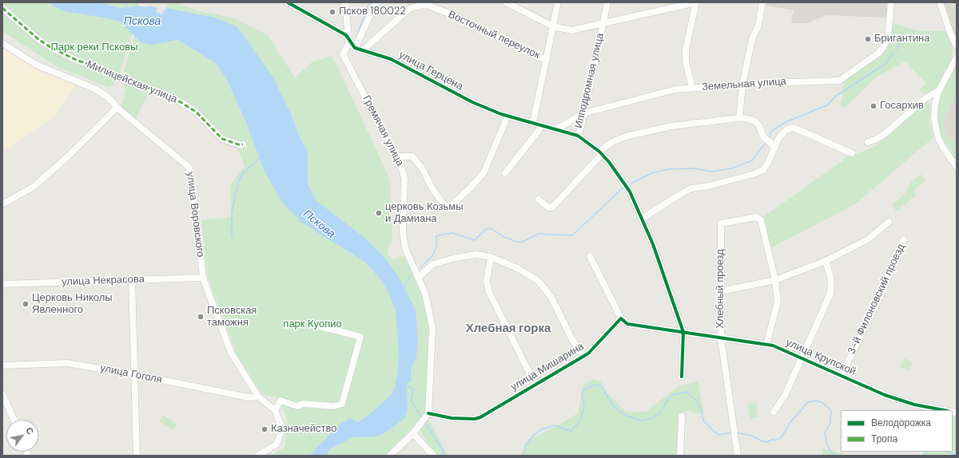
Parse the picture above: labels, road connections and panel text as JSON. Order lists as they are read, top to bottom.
{
  "streets": {
    "street": [
      "Восточный переулок",
      "улица Герцена",
      "Ипподромная улица",
      "Милицейская улица",
      "Земельная улица",
      "Гремячая улица",
      "улица Воровского",
      "улица Некрасова",
      "Хлебный проезд",
      "3-й Филоновский проезд",
      "улица Крупской",
      "улица Мишарина",
      "улица Гоголя"
    ]
  },
  "crossings": [
    ["Восточный переулок", "улица Герцена"],
    ["улица Герцена", "Ипподромная улица"],
    ["улица Герцена", "Земельная улица"],
    ["Ипподромная улица", "Земельная улица"],
    ["Ипподромная улица", "улица Крупской"],
    ["Гремячая улица", "улица Мишарина"],
    ["улица Воровского", "улица Некрасова"],
    ["улица Воровского", "улица Гоголя"],
    ["Хлебный проезд", "улица Крупской"],
    ["3-й Филоновский проезд", "улица Крупской"]
  ],
  "districts": ["Хлебная горка"],
  "water": ["Пскова"],
  "parks": ["Парк реки Псковы", "парк Куопио"],
  "places": [
    "Псков 180022",
    "Бригантина",
    "Госархив",
    "церковь Козьмы и Дамиана",
    "Церковь Николы Явленного",
    "Псковская таможня",
    "Казначейство"
  ],
  "legend": ["Велодорожка", "Тропа"],
  "north": "top right"
}
